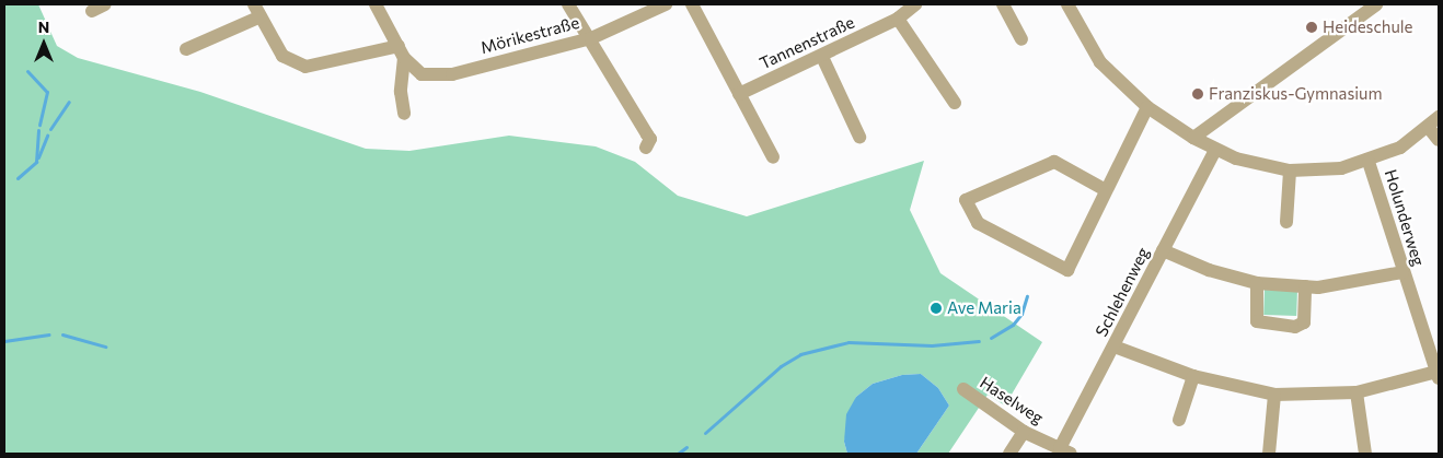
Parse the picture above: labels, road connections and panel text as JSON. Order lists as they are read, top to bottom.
{
  "streets": {
    "street": [
      "Mörikestraße",
      "Tannenstraße",
      "Holunderweg",
      "Schlehenweg",
      "Haselweg"
    ]
  },
  "crossings": [
    ["Schlehenweg", "Haselweg"]
  ],
  "places": ["Heideschule", "Franziskus-Gymnasium", "Ave Maria"],
  "north": "top"
}
